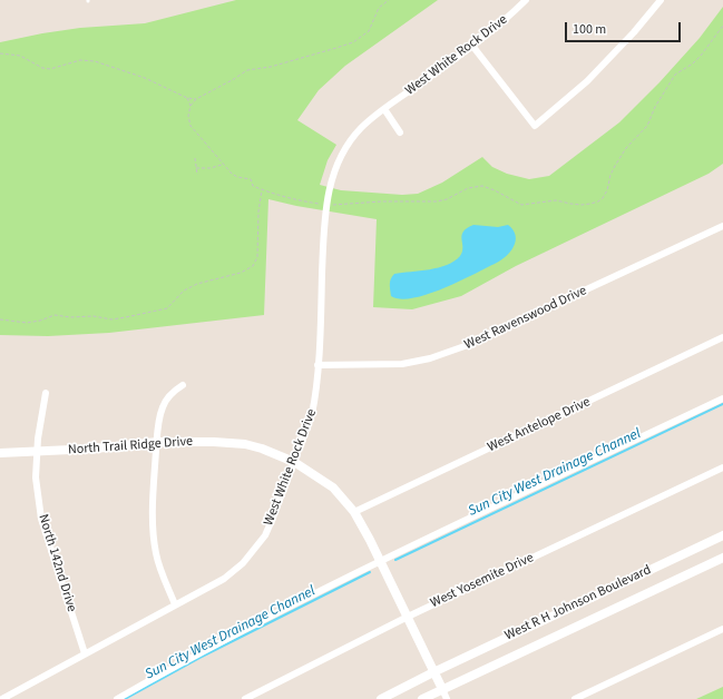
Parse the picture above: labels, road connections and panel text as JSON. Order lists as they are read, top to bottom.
{
  "streets": {
    "main road": ["North Trail Ridge Drive", "West R H Johnson Boulevard"],
    "street": [
      "West White Rock Drive",
      "West Ravenswood Drive",
      "West Antelope Drive",
      "North 142nd Drive",
      "West Yosemite Drive"
    ]
  },
  "crossings": [
    ["West White Rock Drive", "West Ravenswood Drive"],
    ["West White Rock Drive", "North Trail Ridge Drive"],
    ["West White Rock Drive", "North 142nd Drive"],
    ["West Antelope Drive", "North Trail Ridge Drive"],
    ["North Trail Ridge Drive", "North 142nd Drive"],
    ["North Trail Ridge Drive", "West Yosemite Drive"],
    ["North Trail Ridge Drive", "West R H Johnson Boulevard"]
  ],
  "water": ["Sun City West Drainage Channel"],
  "scale_bar": "100 m"
}
